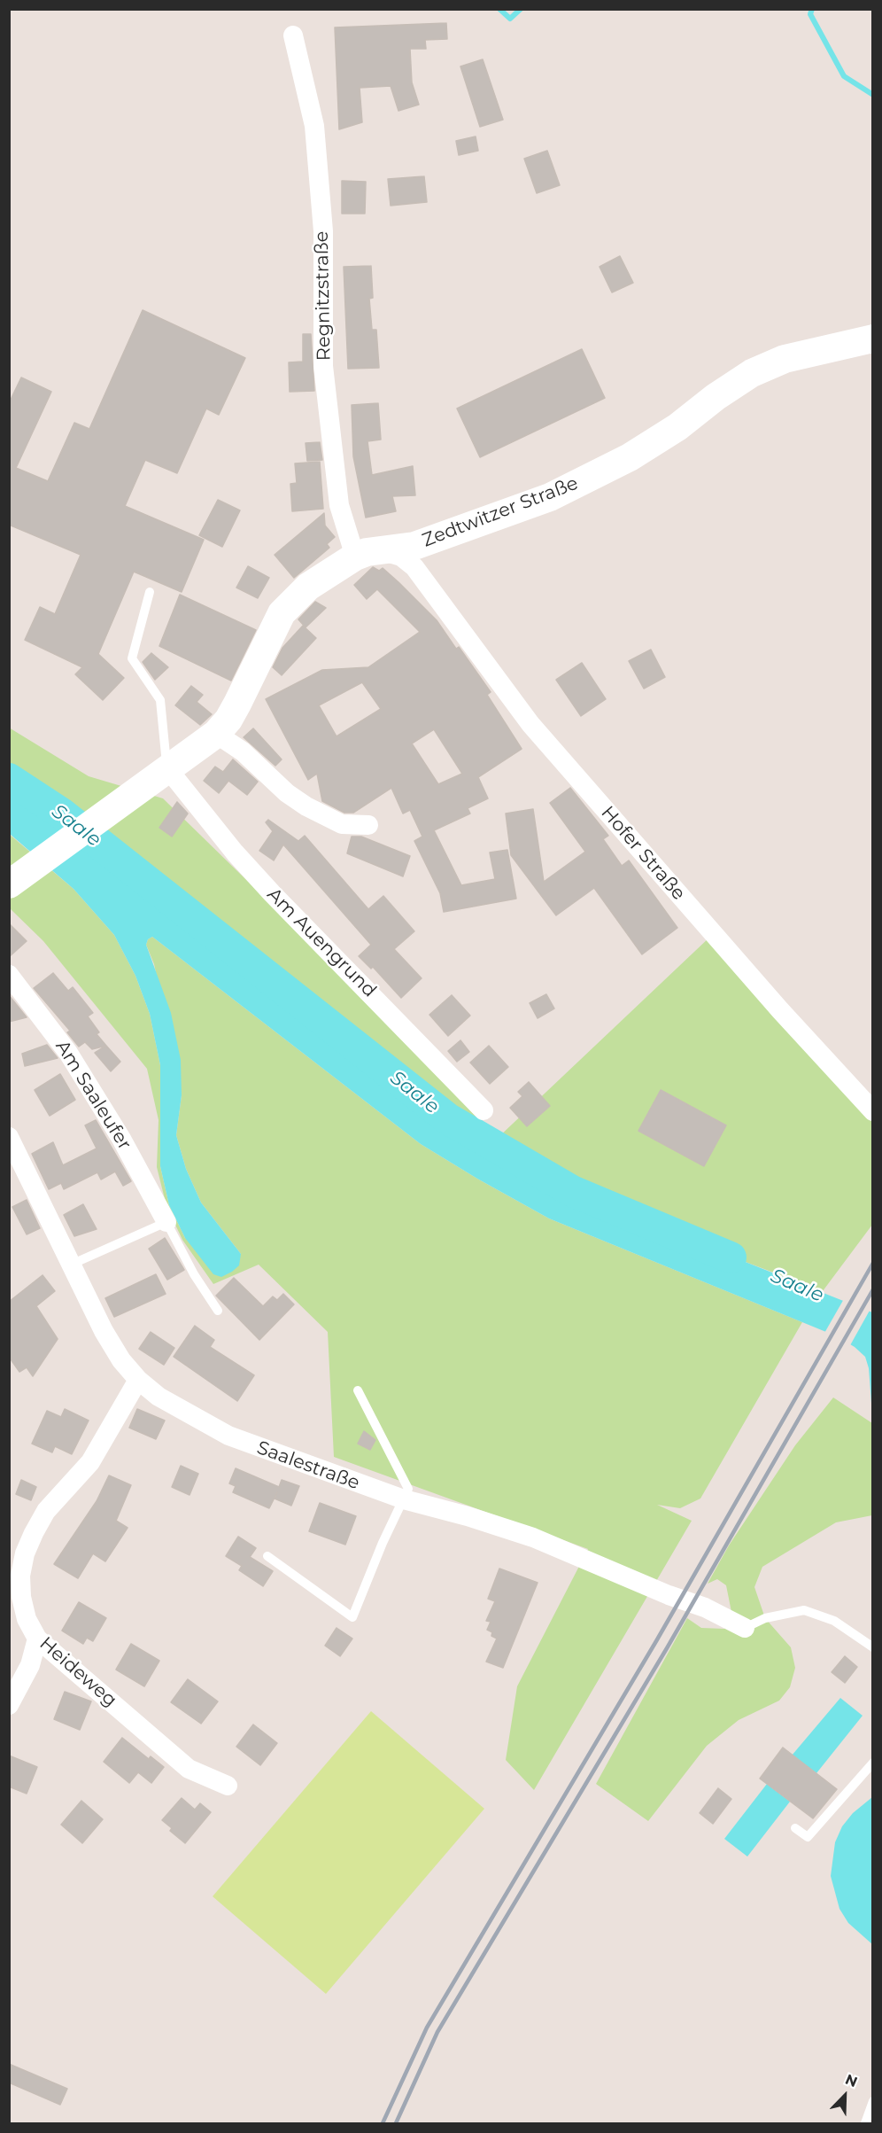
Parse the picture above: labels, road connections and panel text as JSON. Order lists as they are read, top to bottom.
{
  "streets": {
    "street": [
      "Regnitzstraße",
      "Zedtwitzer Straße",
      "Hofer Straße",
      "Am Auengrund",
      "Am Saaleufer",
      "Saalestraße",
      "Heideweg"
    ]
  },
  "crossings": [
    ["Regnitzstraße", "Zedtwitzer Straße"],
    ["Regnitzstraße", "Hofer Straße"],
    ["Zedtwitzer Straße", "Hofer Straße"],
    ["Zedtwitzer Straße", "Am Auengrund"],
    ["Saalestraße", "Heideweg"]
  ],
  "water": ["Saale"],
  "north": "top right"
}
